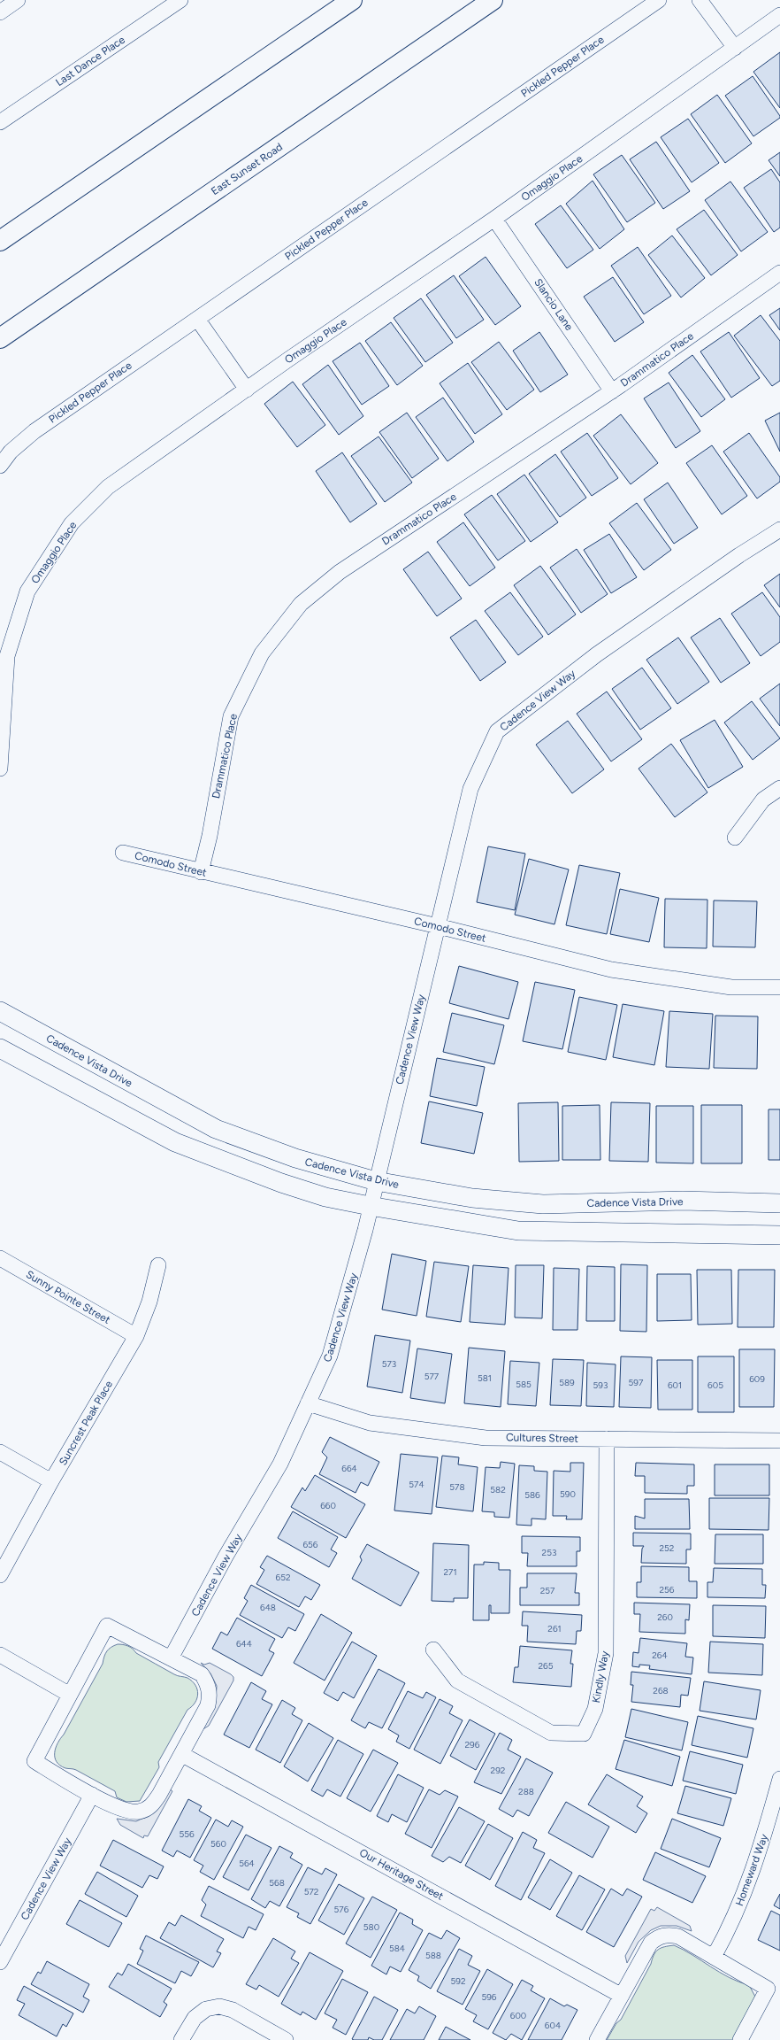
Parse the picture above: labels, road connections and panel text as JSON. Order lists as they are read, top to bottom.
{
  "streets": {
    "main road": ["East Sunset Road"],
    "street": [
      "Last Dance Place",
      "Pickled Pepper Place",
      "Omaggio Place",
      "Slancio Lane",
      "Drammatico Place",
      "Cadence View Way",
      "Comodo Street",
      "Cadence Vista Drive",
      "Sunny Pointe Street",
      "Suncrest Peak Place",
      "Cultures Street",
      "Kindly Way",
      "Homeward Way",
      "Our Heritage Street"
    ]
  },
  "crossings": [
    ["Omaggio Place", "Slancio Lane"],
    ["Slancio Lane", "Drammatico Place"],
    ["Drammatico Place", "Comodo Street"],
    ["Cadence View Way", "Comodo Street"],
    ["Cadence View Way", "Cadence Vista Drive"],
    ["Cadence View Way", "Cultures Street"],
    ["Sunny Pointe Street", "Suncrest Peak Place"],
    ["Cultures Street", "Kindly Way"]
  ],
  "house_numbers": [
    "573",
    "577",
    "581",
    "609",
    "589",
    "597",
    "585",
    "593",
    "601",
    "605",
    "664",
    "574",
    "578",
    "582",
    "590",
    "586",
    "660",
    "656",
    "252",
    "253",
    "271",
    "652",
    "256",
    "257",
    "648",
    "260",
    "261",
    "644",
    "264",
    "265",
    "268",
    "296",
    "292",
    "288",
    "556",
    "560",
    "564",
    "568",
    "572",
    "576",
    "580",
    "584",
    "588",
    "592",
    "596",
    "600",
    "604"
  ]
}
